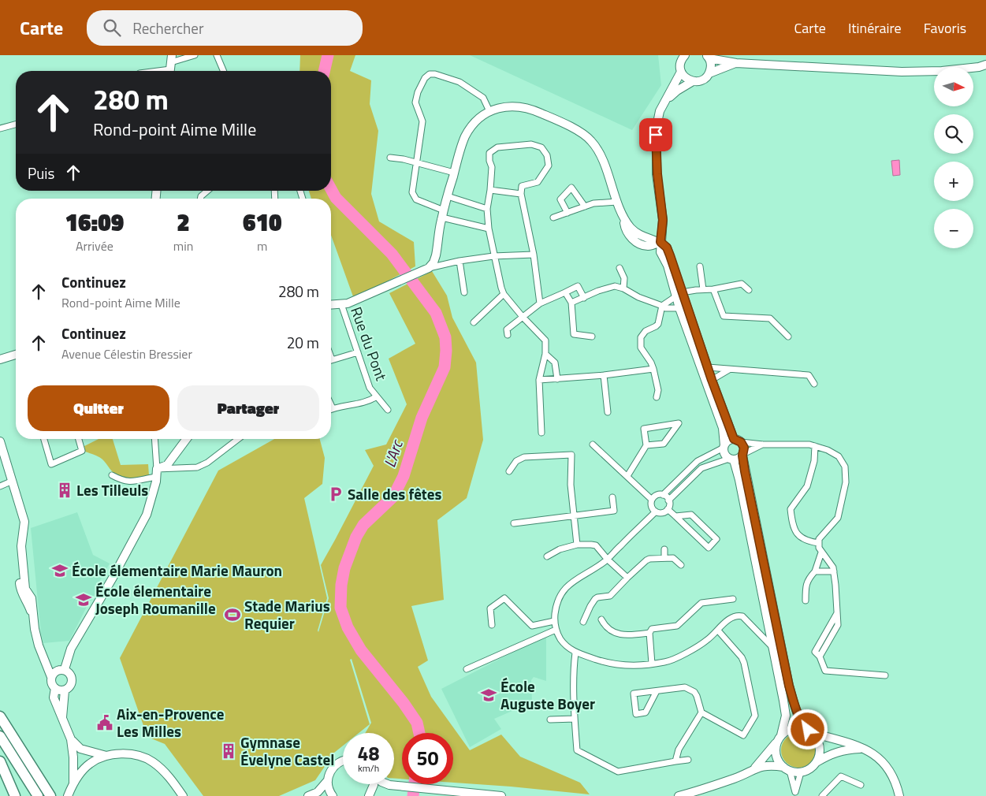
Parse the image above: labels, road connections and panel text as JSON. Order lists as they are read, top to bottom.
{
  "streets": {
    "street": ["Rue du Pont"]
  },
  "water": ["L'Arc"],
  "places": {
    "building": ["Les Tilleuls", "Gymnase Évelyne Castel"],
    "parking": ["Salle des fêtes"],
    "school or university": ["École élementaire Marie Mauron", "École élementaire Joseph Roumanille", "École Auguste Boyer"],
    "sports": ["Stade Marius Requier"],
    "public building": ["Aix-en-Provence Les Milles"]
  },
  "north": "right",
  "page": {
    "header": "Carte",
    "search": "Rechercher",
    "nav": ["Carte", "Itinéraire", "Favoris"],
    "map_buttons": ["+", "−"],
    "turn": ["280 m", "Rond-point Aime Mille"],
    "then": "Puis",
    "eta": [
      "16:09",
      "Arrivée",
      "2",
      "min",
      "610",
      "m"
    ],
    "list": [
      {
        "name": "Continuez",
        "note": "Rond-point Aime Mille",
        "value": "280 m"
      },
      {
        "name": "Continuez",
        "note": "Avenue Célestin Bressier",
        "value": "20 m"
      }
    ],
    "buttons": ["Quitter", "Partager"],
    "speed": "48 km/h",
    "limit": "50"
  }
}
